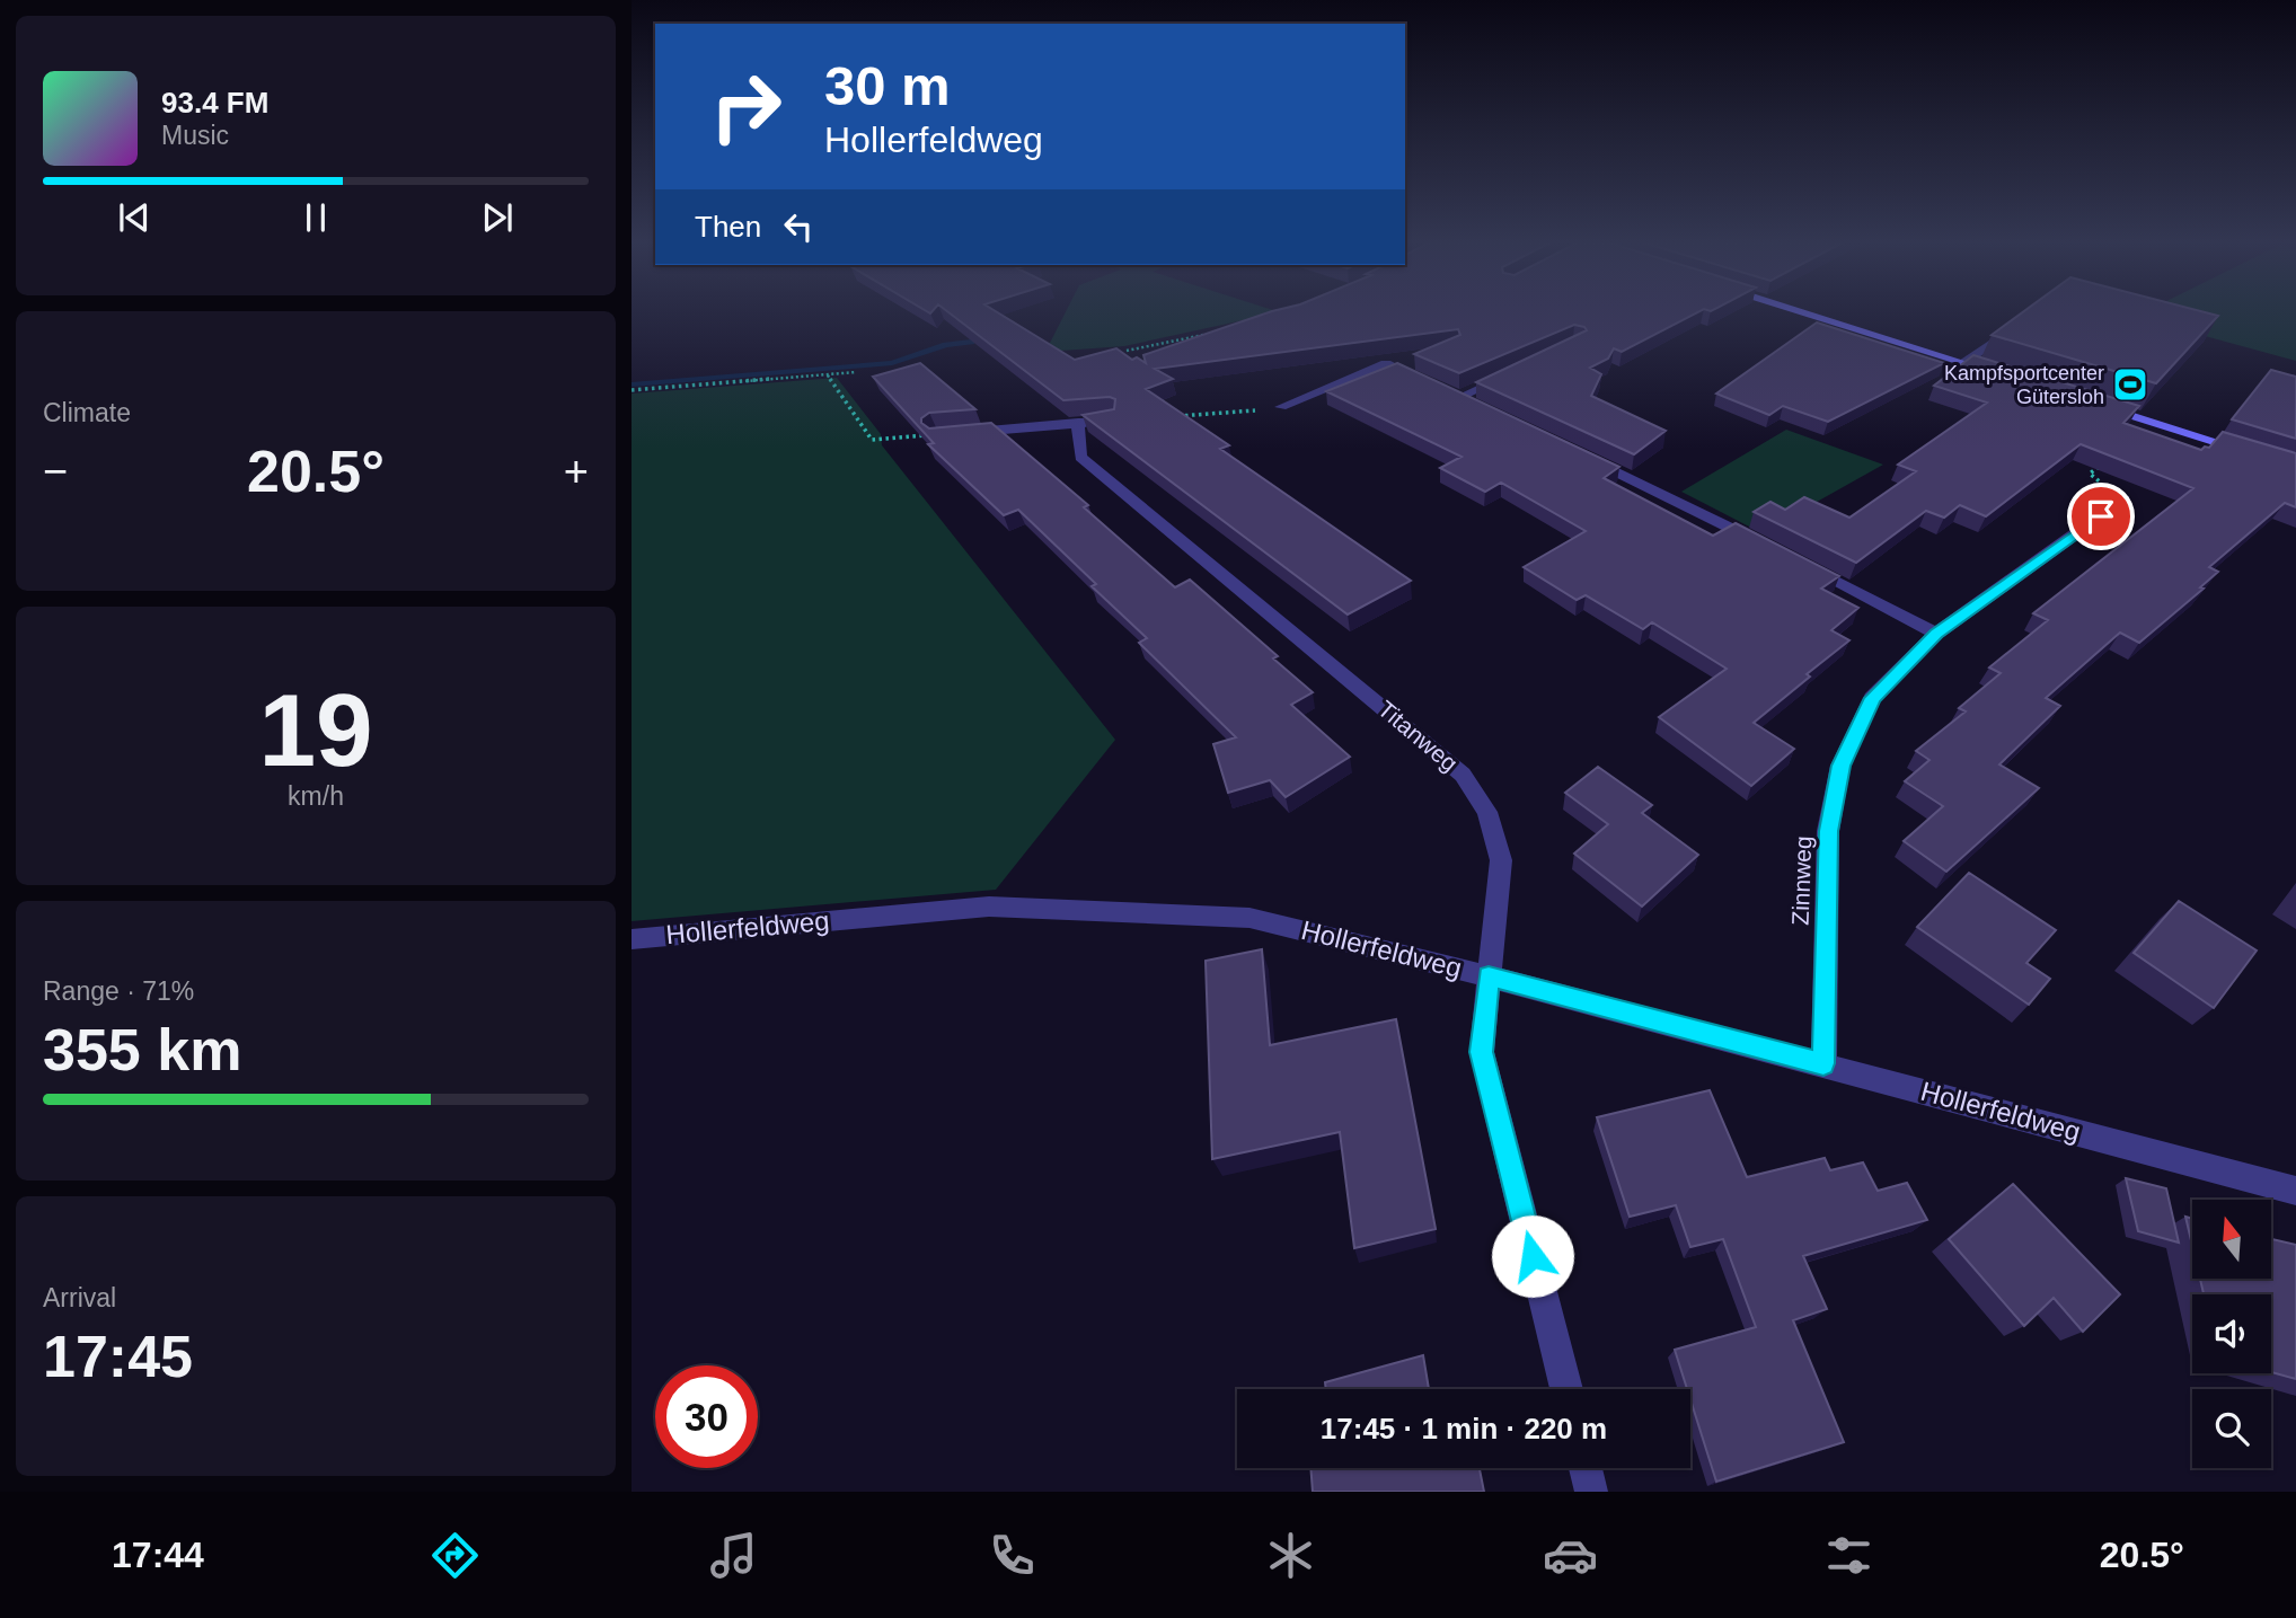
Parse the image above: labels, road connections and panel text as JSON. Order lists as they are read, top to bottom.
{
  "streets": {
    "street": ["Titanweg", "Zinnweg", "Hollerfeldweg"]
  },
  "crossings": [
    ["Titanweg", "Hollerfeldweg"],
    ["Zinnweg", "Hollerfeldweg"]
  ],
  "places": {
    "sports": ["Kampfsportcenter Gütersloh"]
  },
  "north": "top",
  "page": {
    "turn": ["30 m", "Hollerfeldweg"],
    "song": ["93.4 FM", "Music"],
    "then": "Then",
    "tile": [
      "Climate",
      ["19", "km/h"],
      ["Range · 71%", "355 km"],
      ["Arrival", "17:45"]
    ],
    "heat": ["−", "20.5°", "+"],
    "limit": "30",
    "trip": "17:45 · 1 min · 220 m",
    "tabs": ["17:44", "20.5°"]
  }
}
